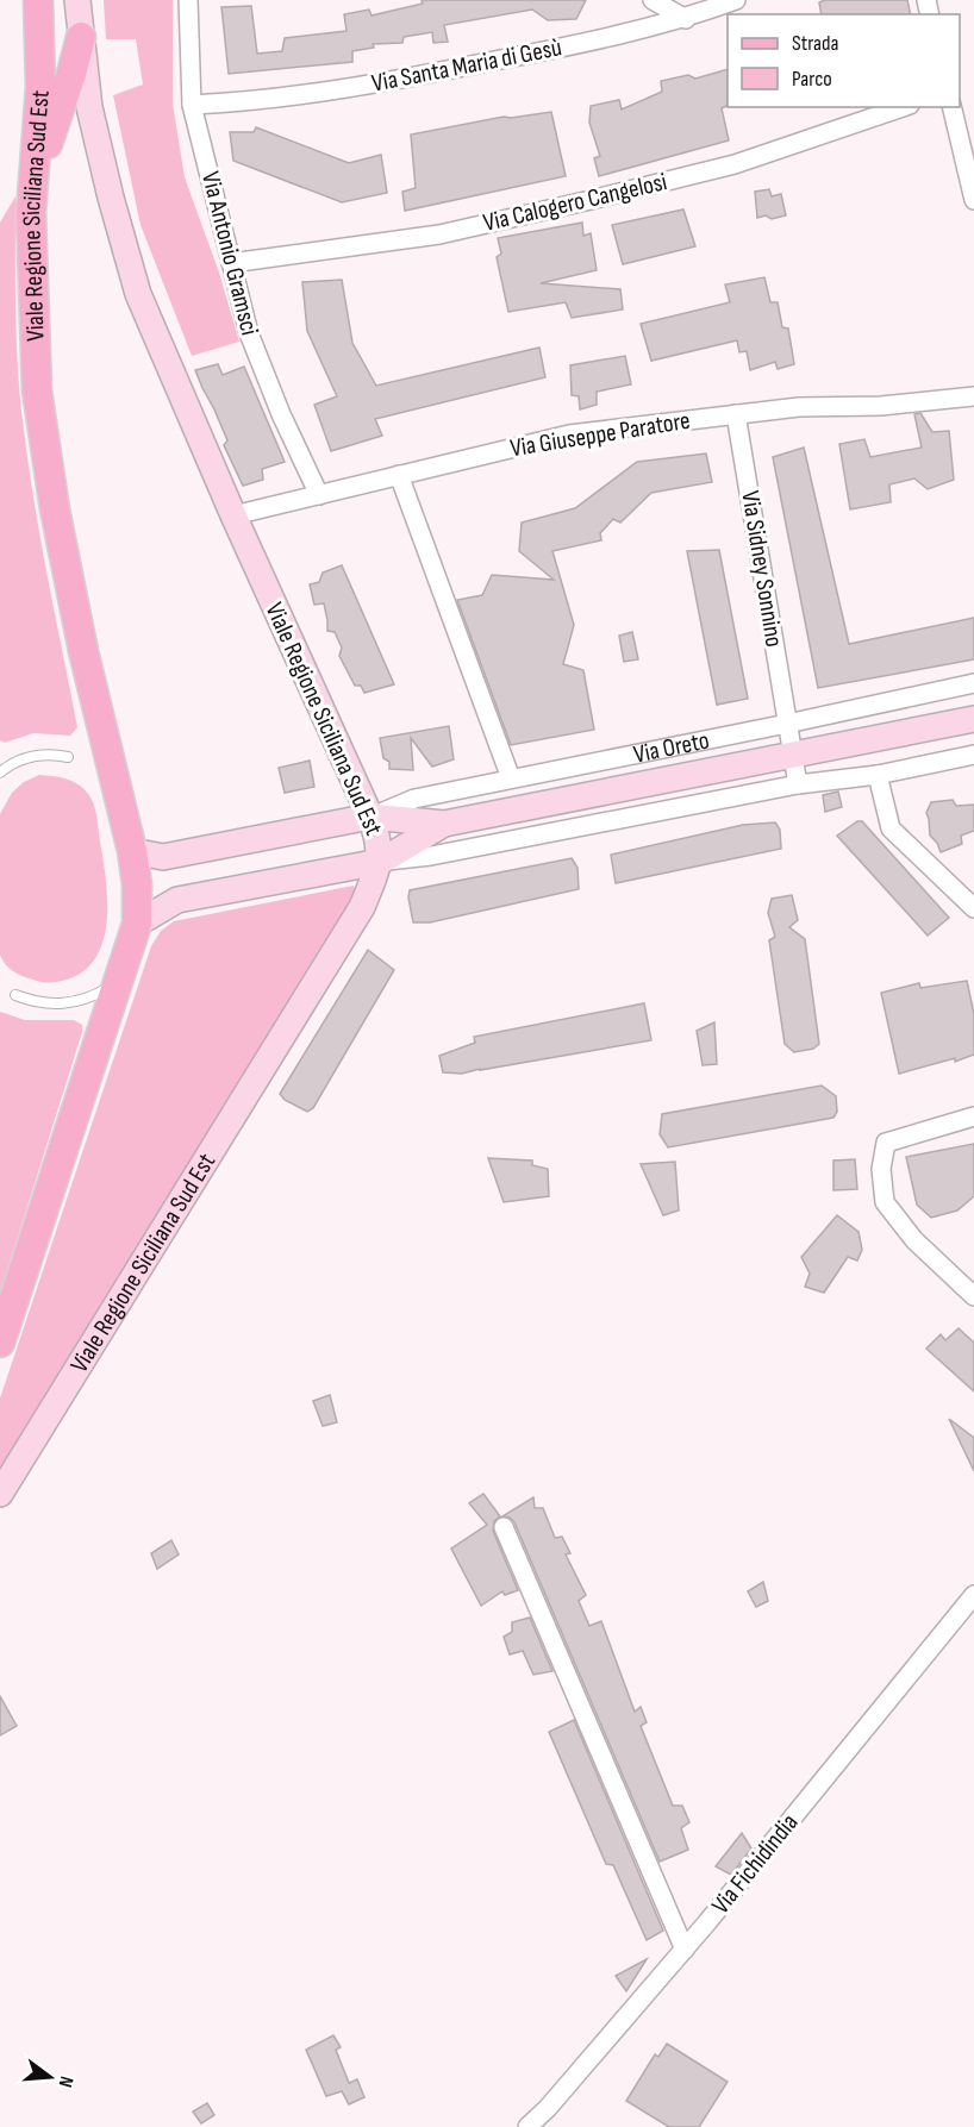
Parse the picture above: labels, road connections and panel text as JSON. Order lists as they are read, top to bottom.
{
  "streets": {
    "main road": ["Viale Regione Siciliana Sud Est"],
    "street": [
      "Via Santa Maria di Gesù",
      "Via Calogero Cangelosi",
      "Via Antonio Gramsci",
      "Via Giuseppe Paratore",
      "Via Sidney Sonnino",
      "Via Oreto",
      "Via Fichidindia"
    ]
  },
  "crossings": [
    ["Via Santa Maria di Gesù", "Via Antonio Gramsci"],
    ["Via Calogero Cangelosi", "Via Antonio Gramsci"],
    ["Viale Regione Siciliana Sud Est", "Via Giuseppe Paratore"],
    ["Viale Regione Siciliana Sud Est", "Via Oreto"],
    ["Via Antonio Gramsci", "Via Giuseppe Paratore"],
    ["Via Giuseppe Paratore", "Via Sidney Sonnino"],
    ["Via Sidney Sonnino", "Via Oreto"]
  ],
  "legend": ["Strada", "Parco"],
  "north": "right"
}
